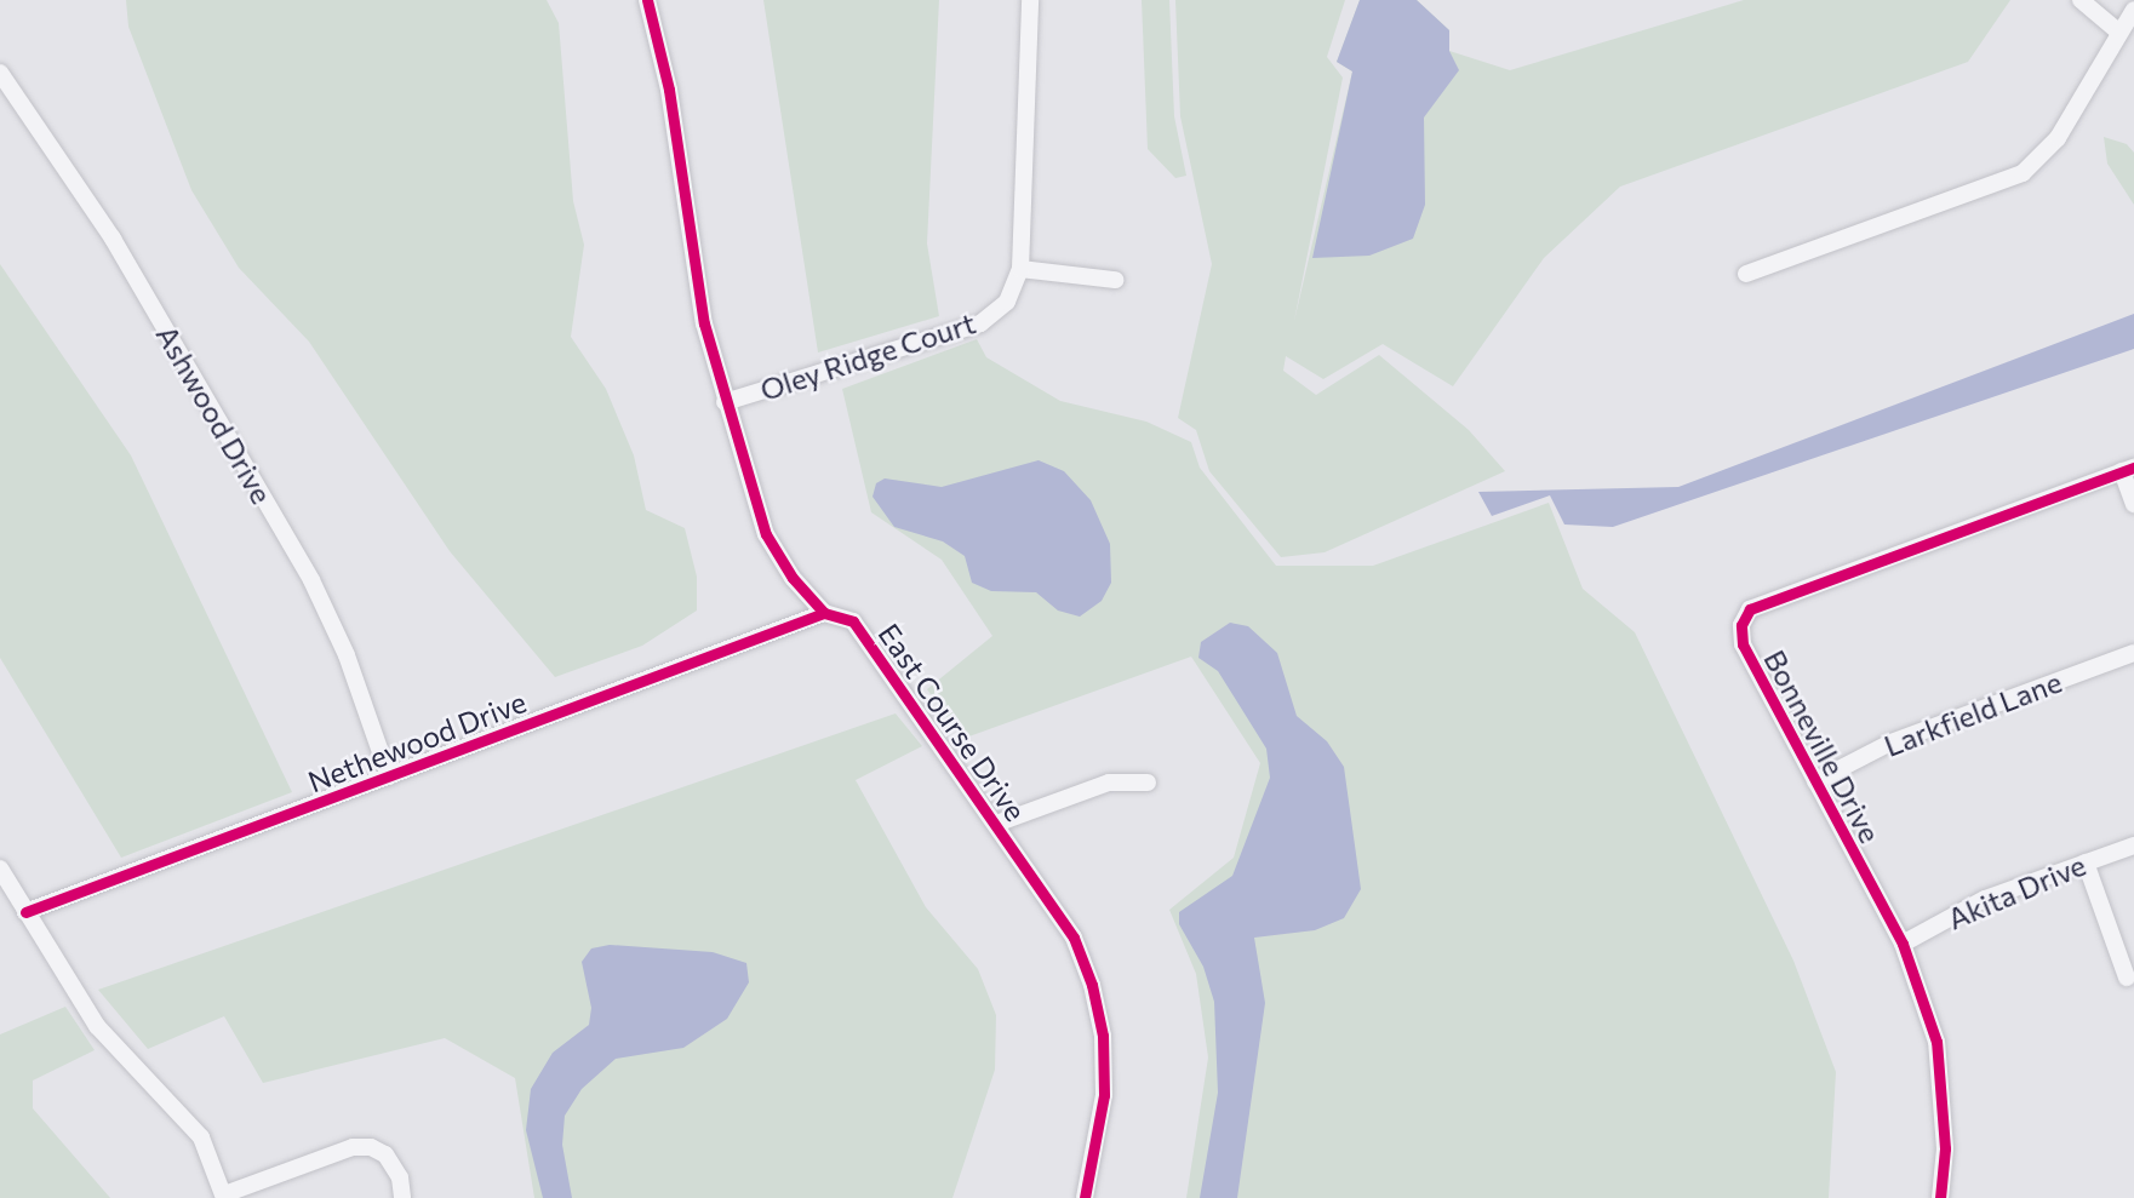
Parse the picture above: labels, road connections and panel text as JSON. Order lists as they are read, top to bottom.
{
  "streets": {
    "street": [
      "Oley Ridge Court",
      "Ashwood Drive",
      "Larkfield Lane",
      "East Course Drive",
      "Nethewood Drive",
      "Bonneville Drive",
      "Akita Drive"
    ]
  },
  "crossings": [
    ["Oley Ridge Court", "East Course Drive"],
    ["Ashwood Drive", "Nethewood Drive"],
    ["Larkfield Lane", "Bonneville Drive"],
    ["East Course Drive", "Nethewood Drive"],
    ["Bonneville Drive", "Akita Drive"]
  ]
}
